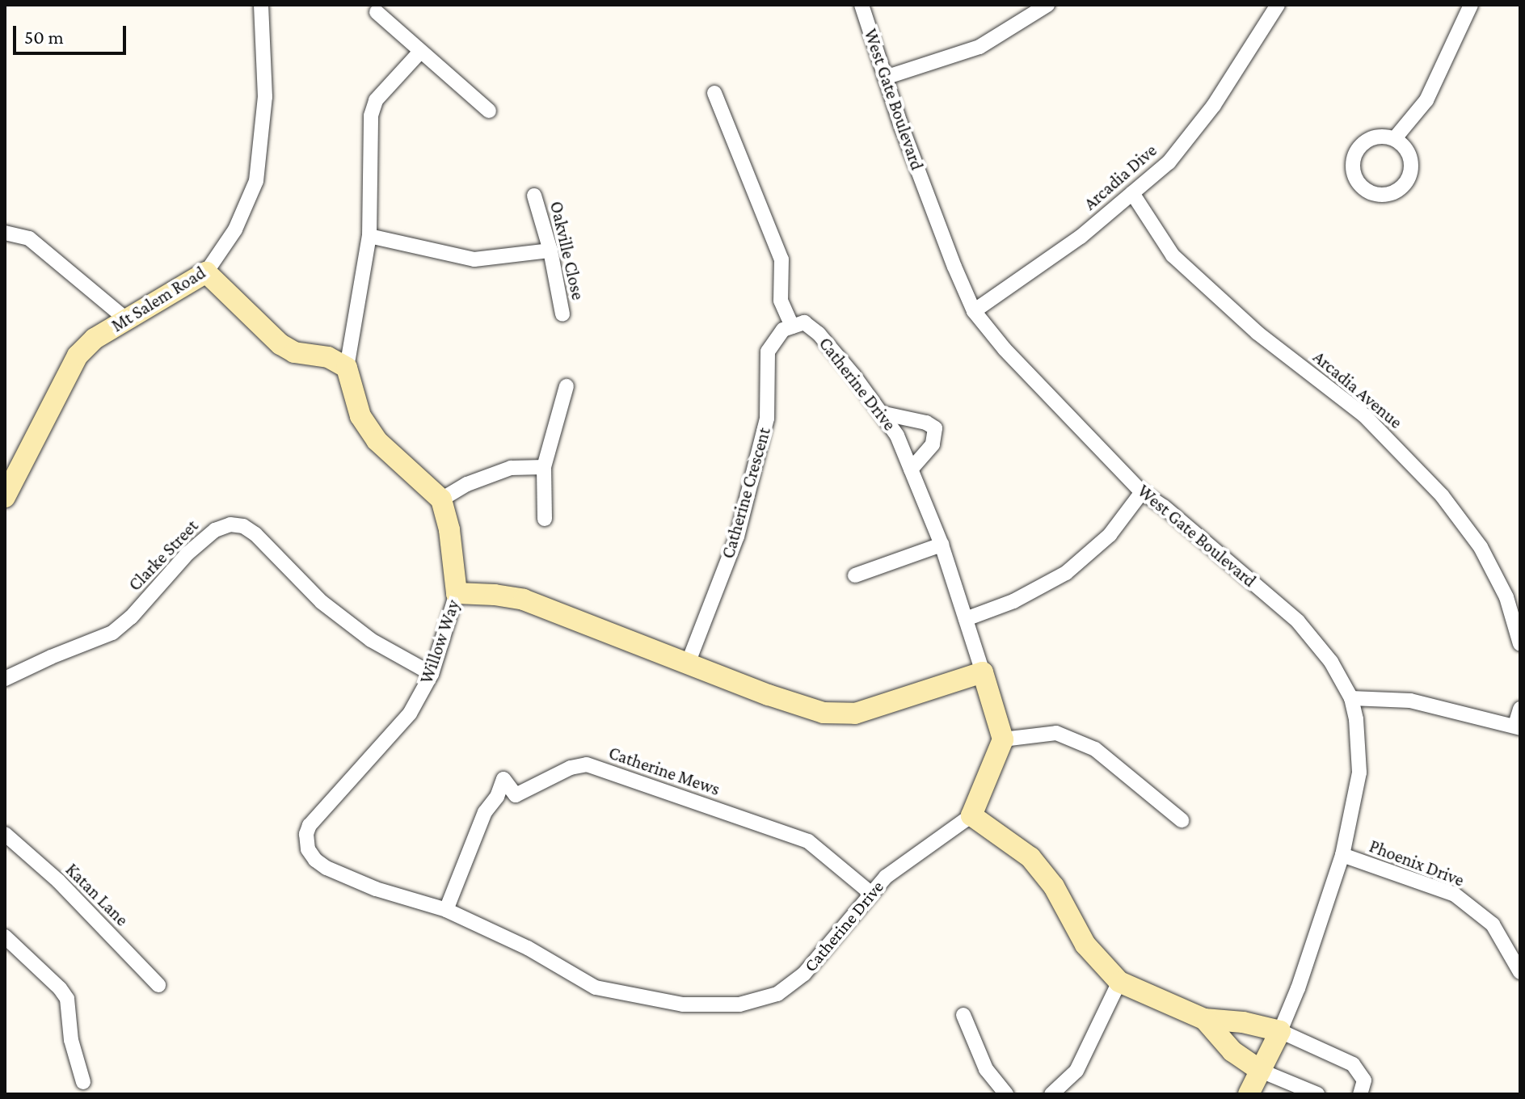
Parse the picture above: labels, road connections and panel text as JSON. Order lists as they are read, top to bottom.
{
  "streets": {
    "street": [
      "West Gate Boulevard",
      "Arcadia Dive",
      "Oakville Close",
      "Mt Salem Road",
      "Catherine Drive",
      "Arcadia Avenue",
      "Catherine Crescent",
      "Clarke Street",
      "Willow Way",
      "Catherine Mews",
      "Phoenix Drive",
      "Katan Lane"
    ]
  },
  "crossings": [
    ["West Gate Boulevard", "Arcadia Dive"],
    ["West Gate Boulevard", "Phoenix Drive"],
    ["Arcadia Dive", "Arcadia Avenue"],
    ["Catherine Drive", "Catherine Crescent"],
    ["Catherine Drive", "Willow Way"],
    ["Catherine Drive", "Catherine Mews"],
    ["Clarke Street", "Willow Way"]
  ],
  "scale_bar": "50 m"
}
